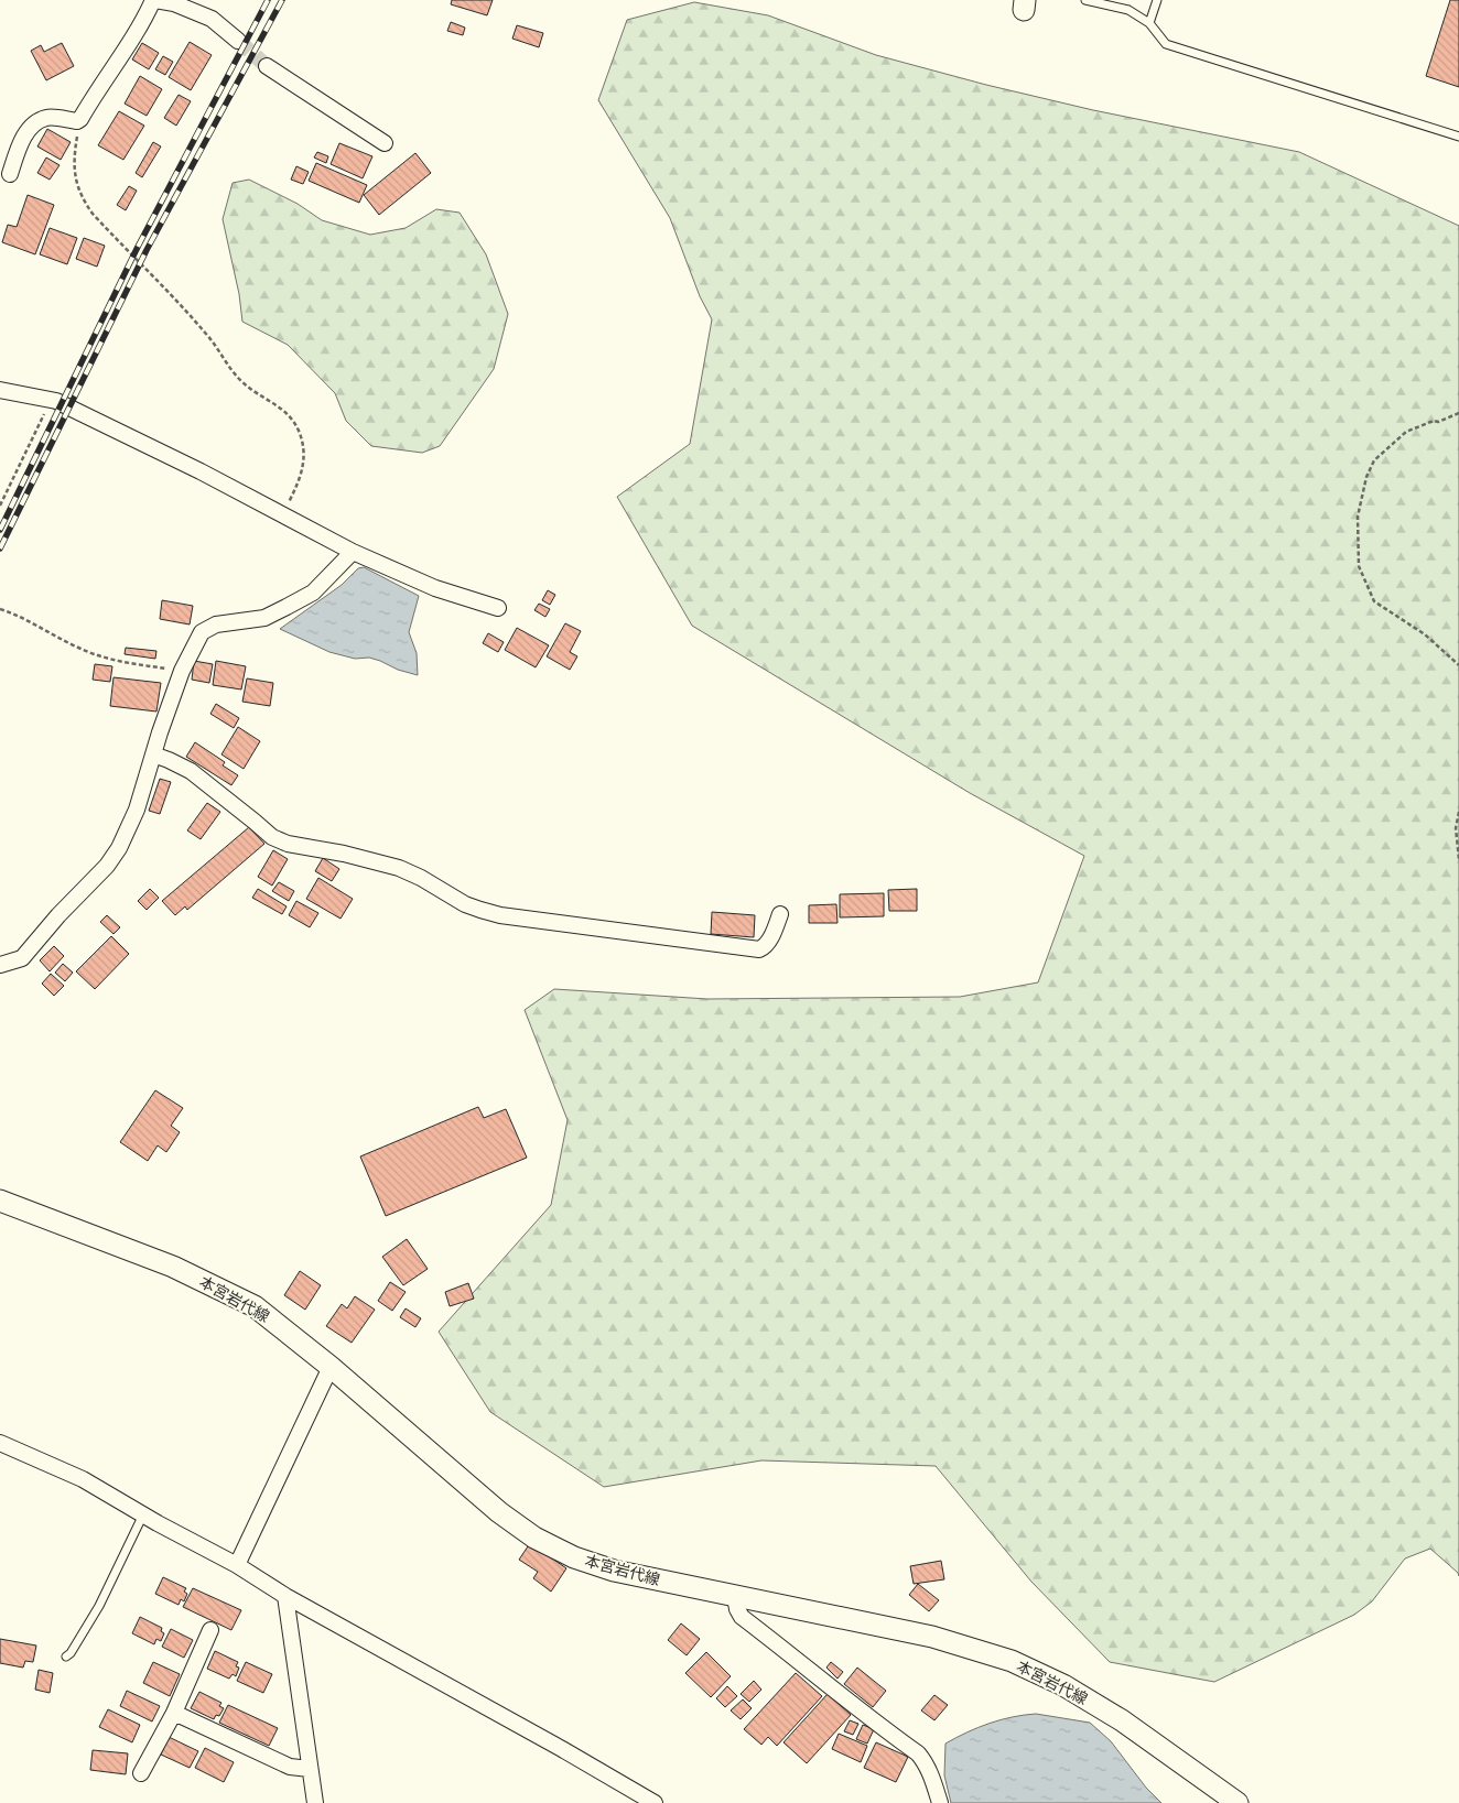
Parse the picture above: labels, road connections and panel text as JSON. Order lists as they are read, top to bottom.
{
  "streets": {
    "main road": ["本宮岩代線"]
  }
}
